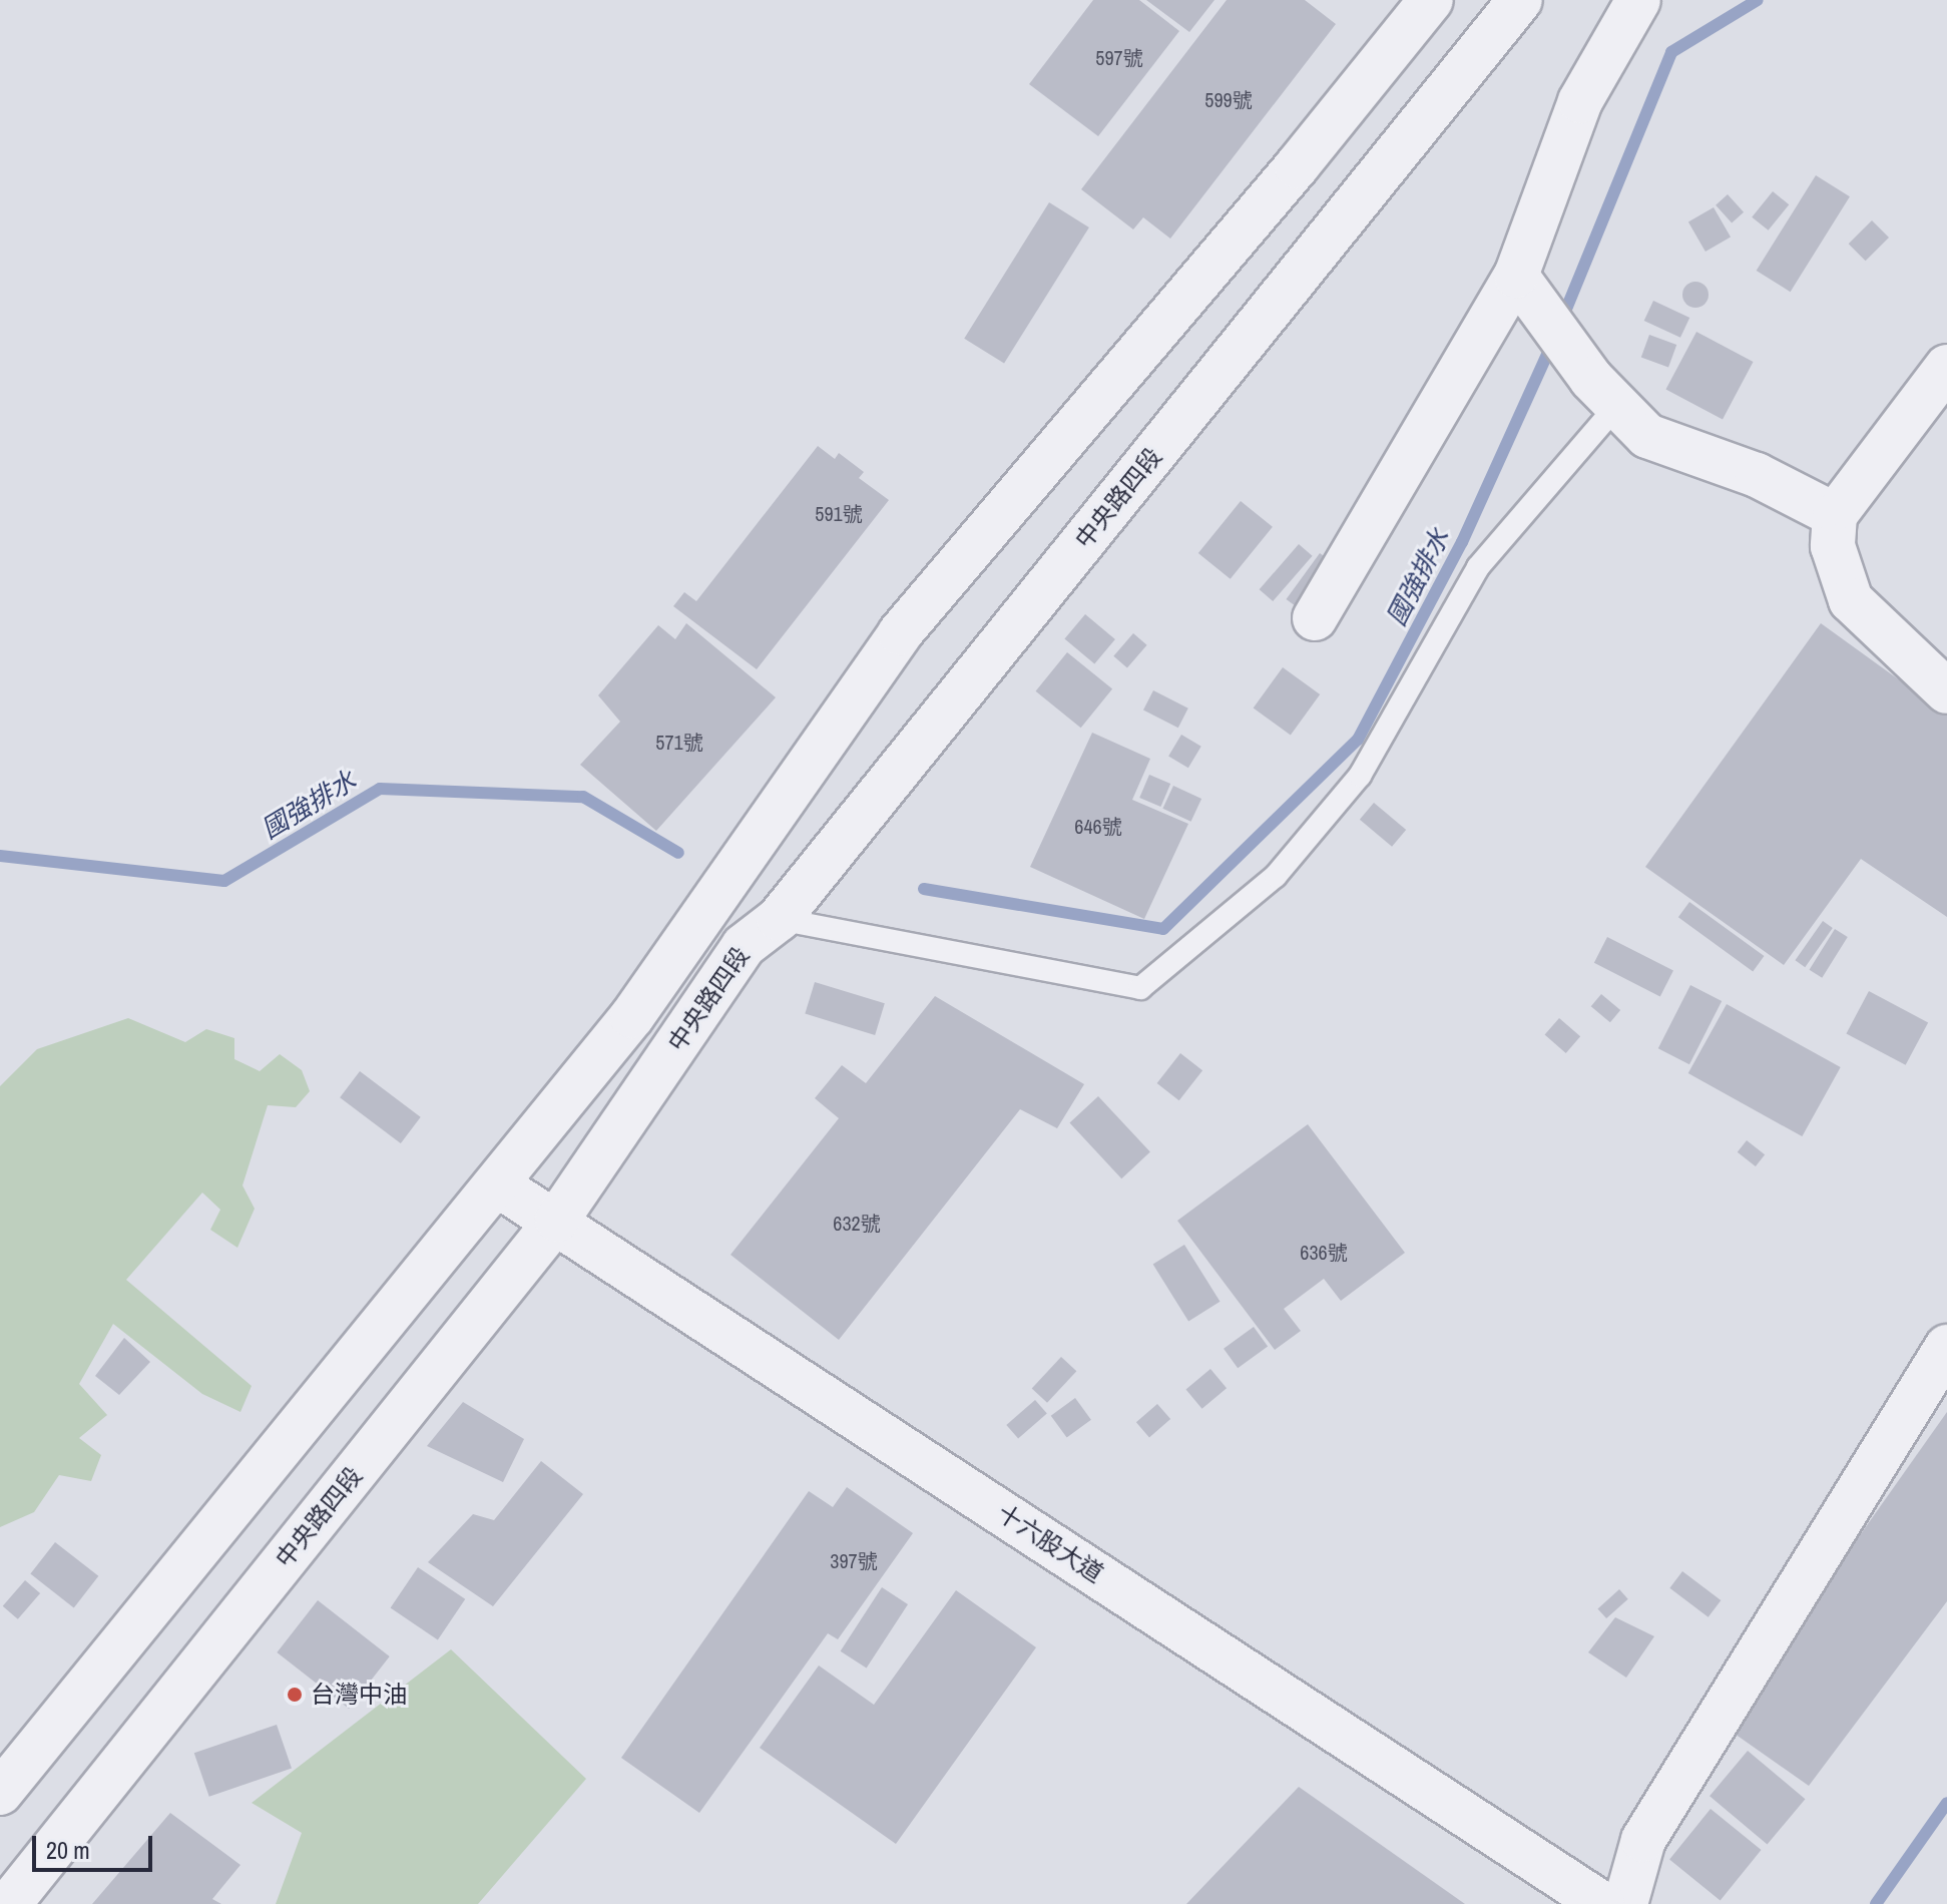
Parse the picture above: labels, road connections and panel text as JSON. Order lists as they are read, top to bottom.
{
  "streets": {
    "street": ["中央路四段", "十六股大道"]
  },
  "crossings": [
    ["中央路四段", "十六股大道"]
  ],
  "water": ["國強排水"],
  "places": ["台灣中油"],
  "house_numbers": [
    "597號",
    "599號",
    "591號",
    "571號",
    "646號",
    "632號",
    "636號",
    "397號"
  ],
  "scale_bar": "20 m"
}
